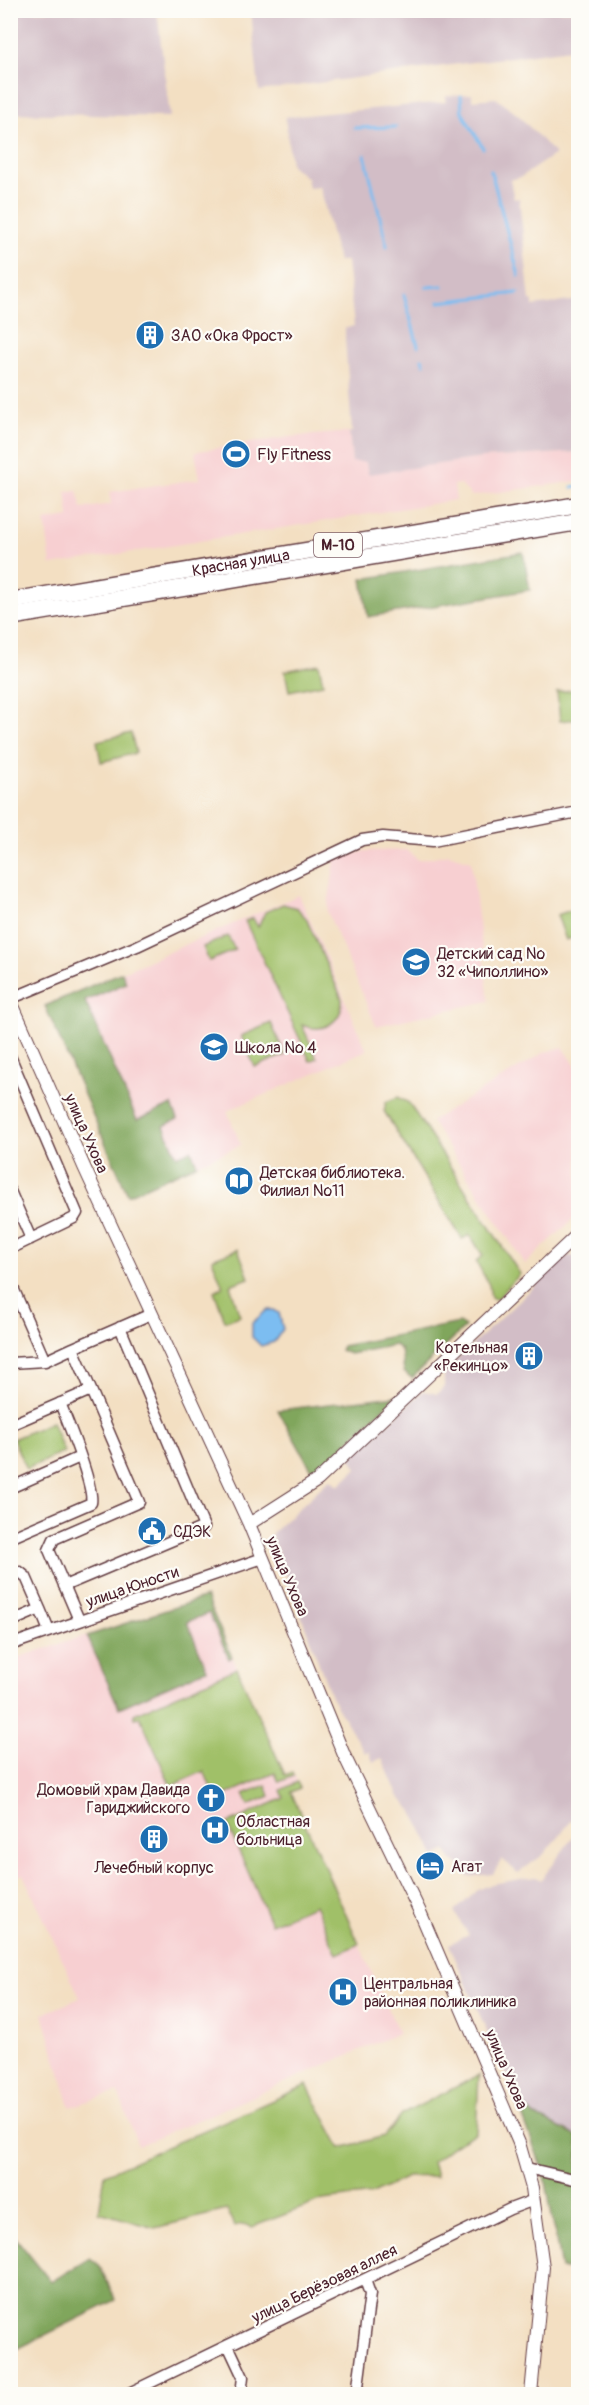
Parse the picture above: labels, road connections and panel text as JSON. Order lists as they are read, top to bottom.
{
  "streets": {
    "highway": ["М-10", "Красная улица"],
    "street": ["улица Ухова", "улица Юности", "улица Берёзовая аллея"]
  },
  "crossings": [
    ["улица Ухова", "улица Юности"],
    ["улица Ухова", "улица Берёзовая аллея"]
  ],
  "places": {
    "building": ["ЗАО «Ока Фрост»", "Котельная «Рекинцо»", "Лечебный корпус"],
    "sports": ["Fly Fitness"],
    "school or university": ["Детский сад № 32 «Чиполлино»", "Школа № 4"],
    "library": ["Детская библиотека. Филиал №11"],
    "public building": ["СДЭК"],
    "church": ["Домовый храм Давида Гариджийского"],
    "hospital": ["Областная больница", "Центральная районная поликлиника"],
    "hotel": ["Агат"]
  }
}
